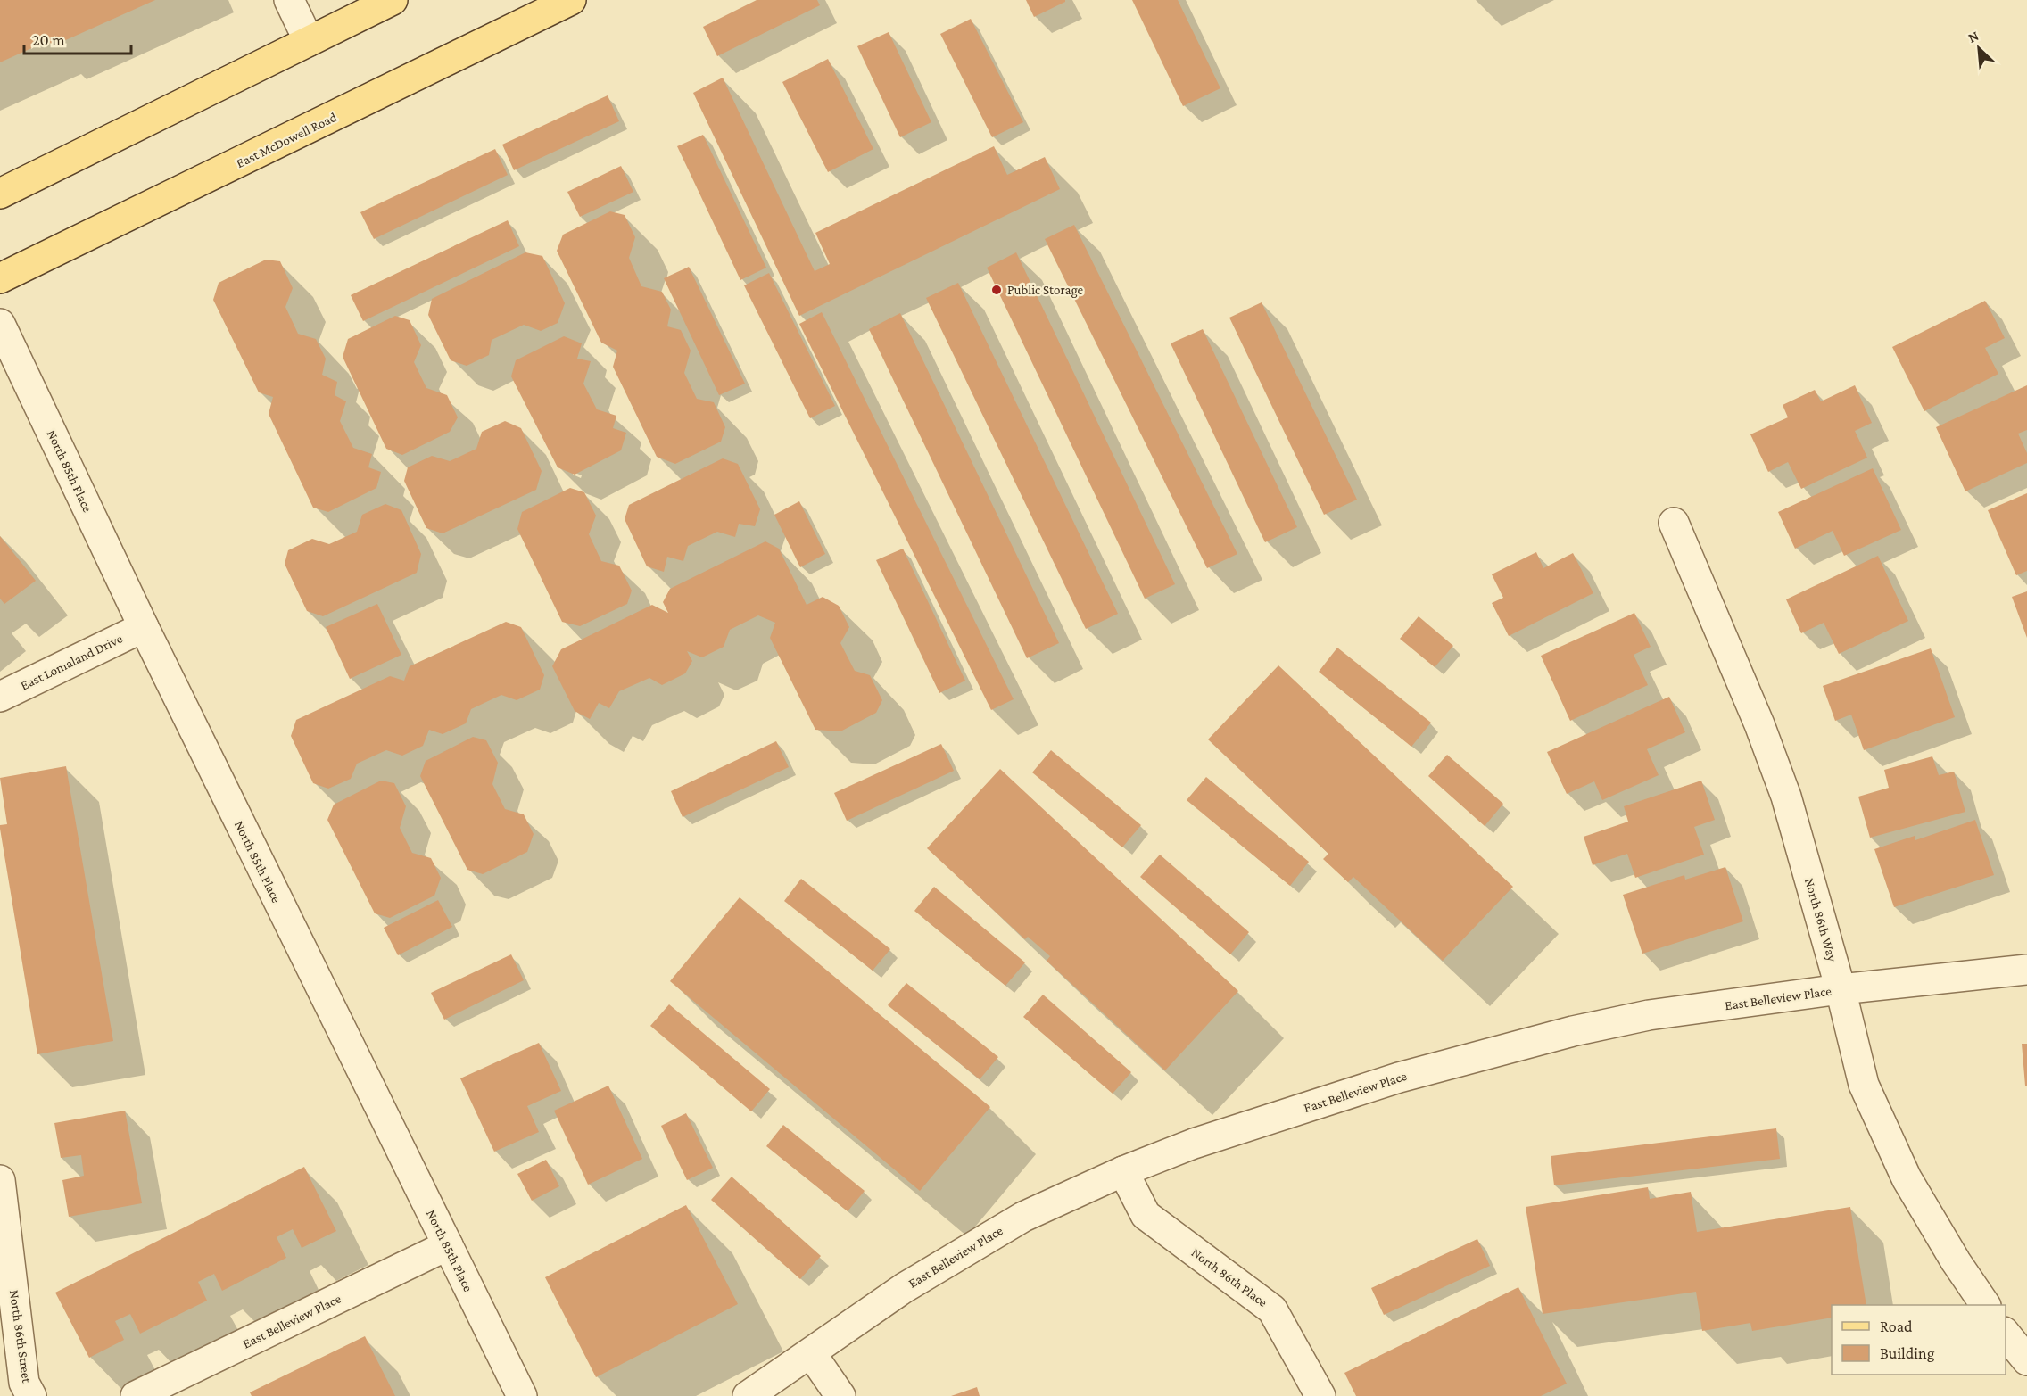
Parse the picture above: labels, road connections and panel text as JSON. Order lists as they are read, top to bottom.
{
  "streets": {
    "main road": ["East McDowell Road"],
    "street": [
      "North 85th Place",
      "East Lomaland Drive",
      "North 86th Way",
      "East Belleview Place",
      "North 86th Place",
      "North 86th Street"
    ]
  },
  "crossings": [
    ["North 85th Place", "East Lomaland Drive"],
    ["North 85th Place", "East Belleview Place"],
    ["North 86th Way", "East Belleview Place"],
    ["East Belleview Place", "North 86th Place"]
  ],
  "places": ["Public Storage"],
  "legend": ["Road", "Building"],
  "scale_bar": "20 m",
  "north": "top left"
}
